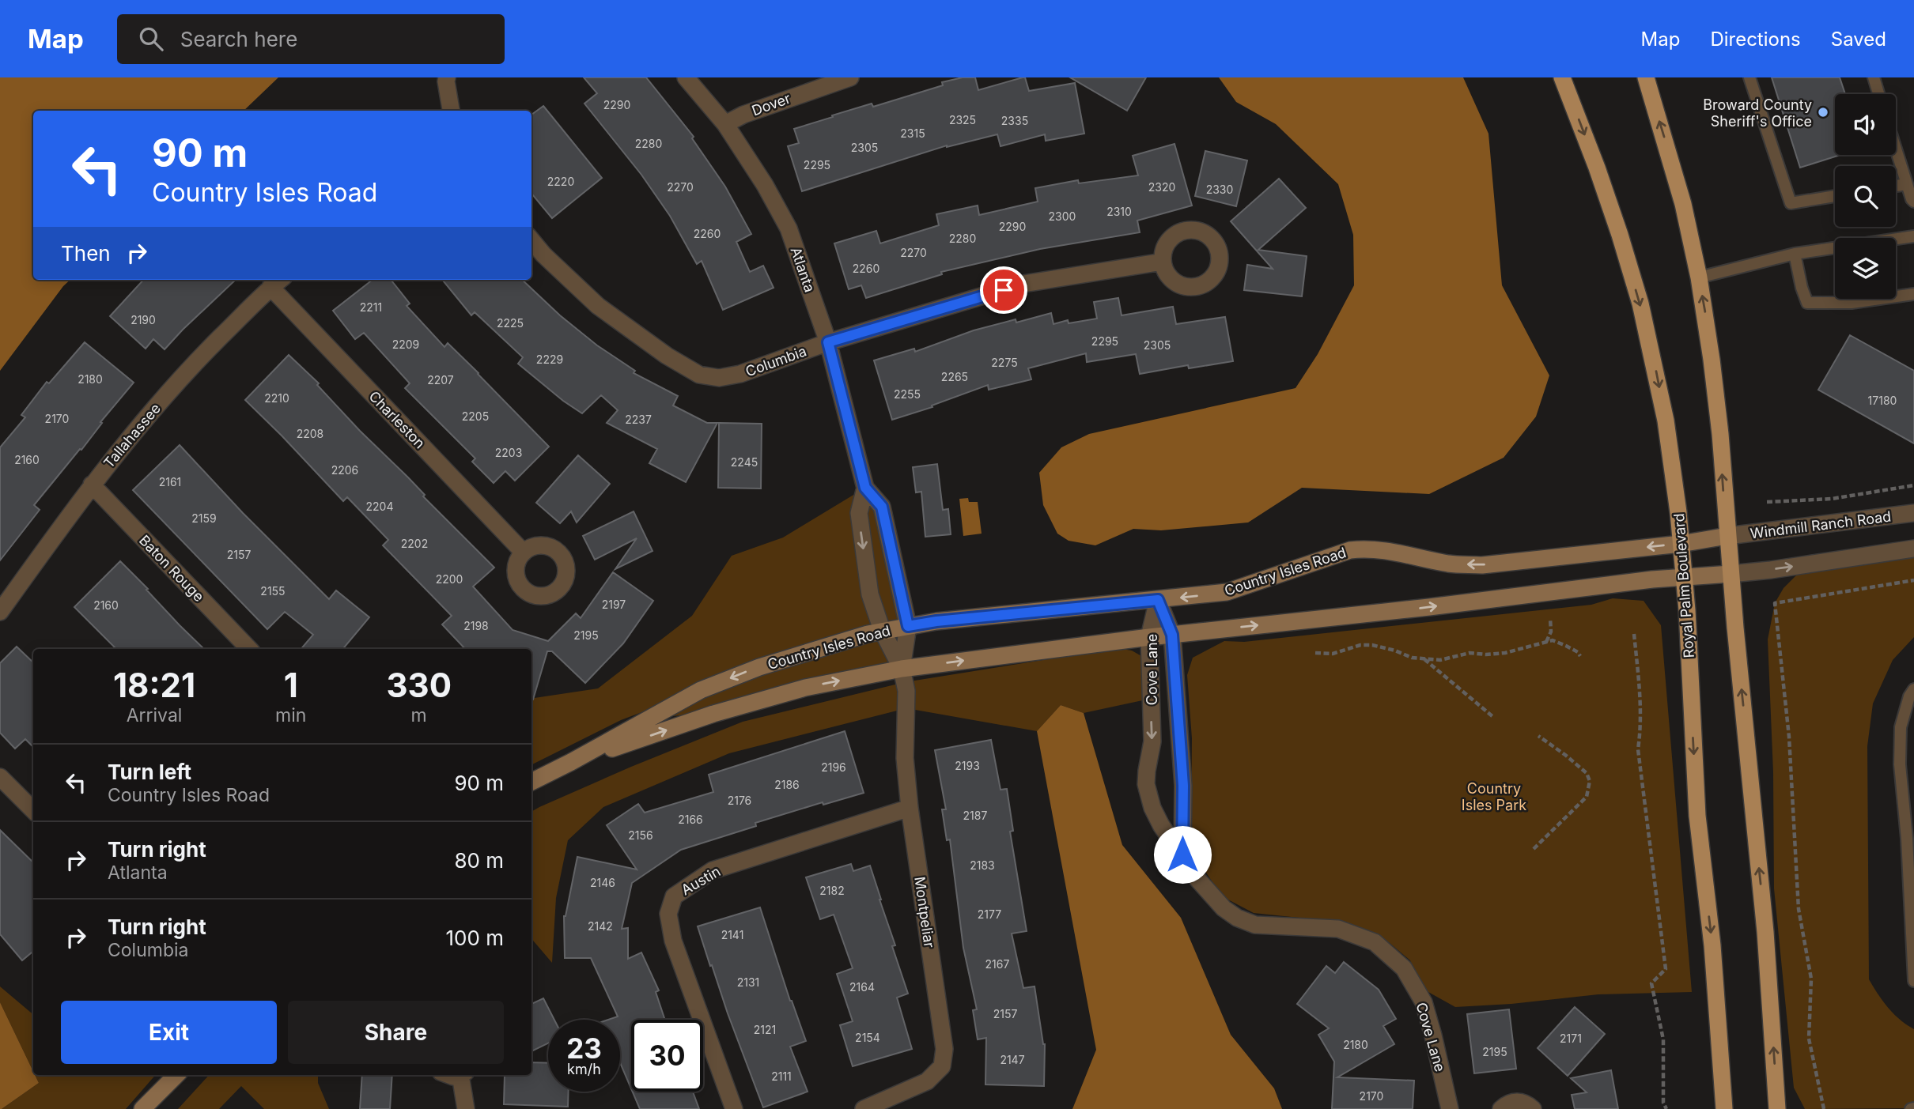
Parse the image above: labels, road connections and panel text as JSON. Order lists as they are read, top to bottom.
{
  "streets": {
    "main road": ["Royal Palm Boulevard"],
    "street": [
      "Dover",
      "Atlanta",
      "Columbia",
      "Charleston",
      "Tallahassee",
      "Windmill Ranch Road",
      "Baton Rouge",
      "Country Isles Road",
      "Cove Lane",
      "Austin",
      "Montpeliar"
    ]
  },
  "crossings": [
    ["Dover", "Atlanta"],
    ["Atlanta", "Columbia"],
    ["Atlanta", "Country Isles Road"],
    ["Atlanta", "Montpeliar"],
    ["Charleston", "Tallahassee"],
    ["Tallahassee", "Baton Rouge"],
    ["Windmill Ranch Road", "Country Isles Road"],
    ["Country Isles Road", "Royal Palm Boulevard"],
    ["Country Isles Road", "Cove Lane"],
    ["Country Isles Road", "Montpeliar"],
    ["Austin", "Montpeliar"]
  ],
  "parks": ["Country Isles Park"],
  "places": ["Broward County Sheriff's Office"],
  "house_numbers": [
    "2290",
    "2325",
    "2335",
    "2315",
    "2280",
    "2305",
    "2295",
    "2220",
    "2270",
    "2320",
    "2330",
    "2310",
    "2300",
    "2290",
    "2260",
    "2280",
    "2270",
    "2260",
    "2211",
    "2190",
    "2225",
    "2295",
    "2209",
    "2305",
    "2229",
    "2275",
    "2265",
    "2180",
    "2207",
    "2255",
    "2210",
    "17180",
    "2205",
    "2170",
    "2237",
    "2208",
    "2203",
    "2160",
    "2245",
    "2206",
    "2161",
    "2204",
    "2159",
    "2202",
    "2157",
    "2200",
    "2155",
    "2197",
    "2160",
    "2198",
    "2195",
    "2193",
    "2196",
    "2186",
    "2176",
    "2187",
    "2166",
    "2156",
    "2183",
    "2146",
    "2182",
    "2177",
    "2142",
    "2141",
    "2167",
    "2131",
    "2164",
    "2157",
    "2121",
    "2154",
    "2171",
    "2180",
    "2195",
    "2147",
    "2111",
    "2170"
  ],
  "page": {
    "header": "Map",
    "search": "Search here",
    "nav": ["Map", "Directions", "Saved"],
    "turn": ["90 m", "Country Isles Road"],
    "then": "Then",
    "eta": [
      "18:21",
      "Arrival",
      "1",
      "min",
      "330",
      "m"
    ],
    "list": [
      {
        "name": "Turn left",
        "note": "Country Isles Road",
        "value": "90 m"
      },
      {
        "name": "Turn right",
        "note": "Atlanta",
        "value": "80 m"
      },
      {
        "name": "Turn right",
        "note": "Columbia",
        "value": "100 m"
      }
    ],
    "buttons": ["Exit", "Share"],
    "speed": "23 km/h",
    "limit": "30"
  }
}
